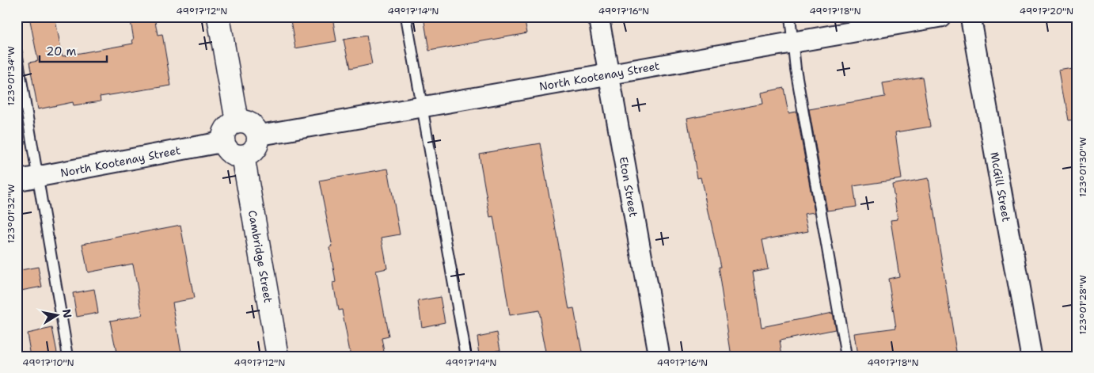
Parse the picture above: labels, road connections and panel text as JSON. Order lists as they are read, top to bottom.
{
  "streets": {
    "street": [
      "North Kootenay Street",
      "Eton Street",
      "McGill Street",
      "Cambridge Street"
    ]
  },
  "crossings": [
    ["North Kootenay Street", "Eton Street"],
    ["North Kootenay Street", "Cambridge Street"]
  ],
  "scale_bar": "20 m",
  "north": "right",
  "coordinates": [
    "49°17'12\"N",
    "49°17'14\"N",
    "49°17'16\"N",
    "49°17'18\"N",
    "49°17'20\"N",
    "123°01'34\"W",
    "123°01'30\"W",
    "123°01'32\"W",
    "123°01'28\"W",
    "49°17'10\"N"
  ]
}
